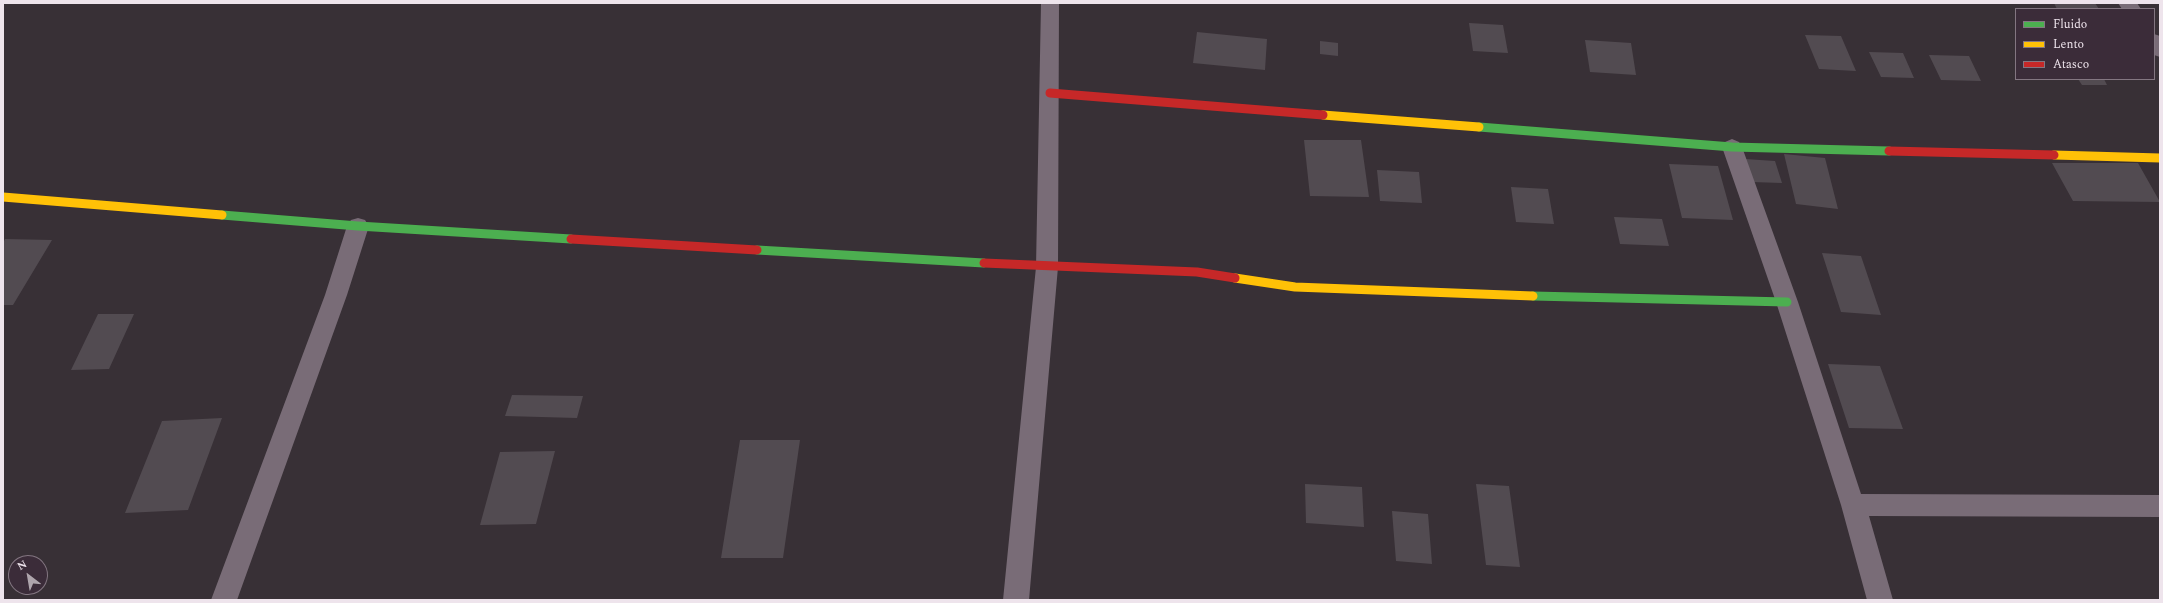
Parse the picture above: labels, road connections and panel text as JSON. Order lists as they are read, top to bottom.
{
  "legend": ["Fluido", "Lento", "Atasco"],
  "north": "top left"
}
